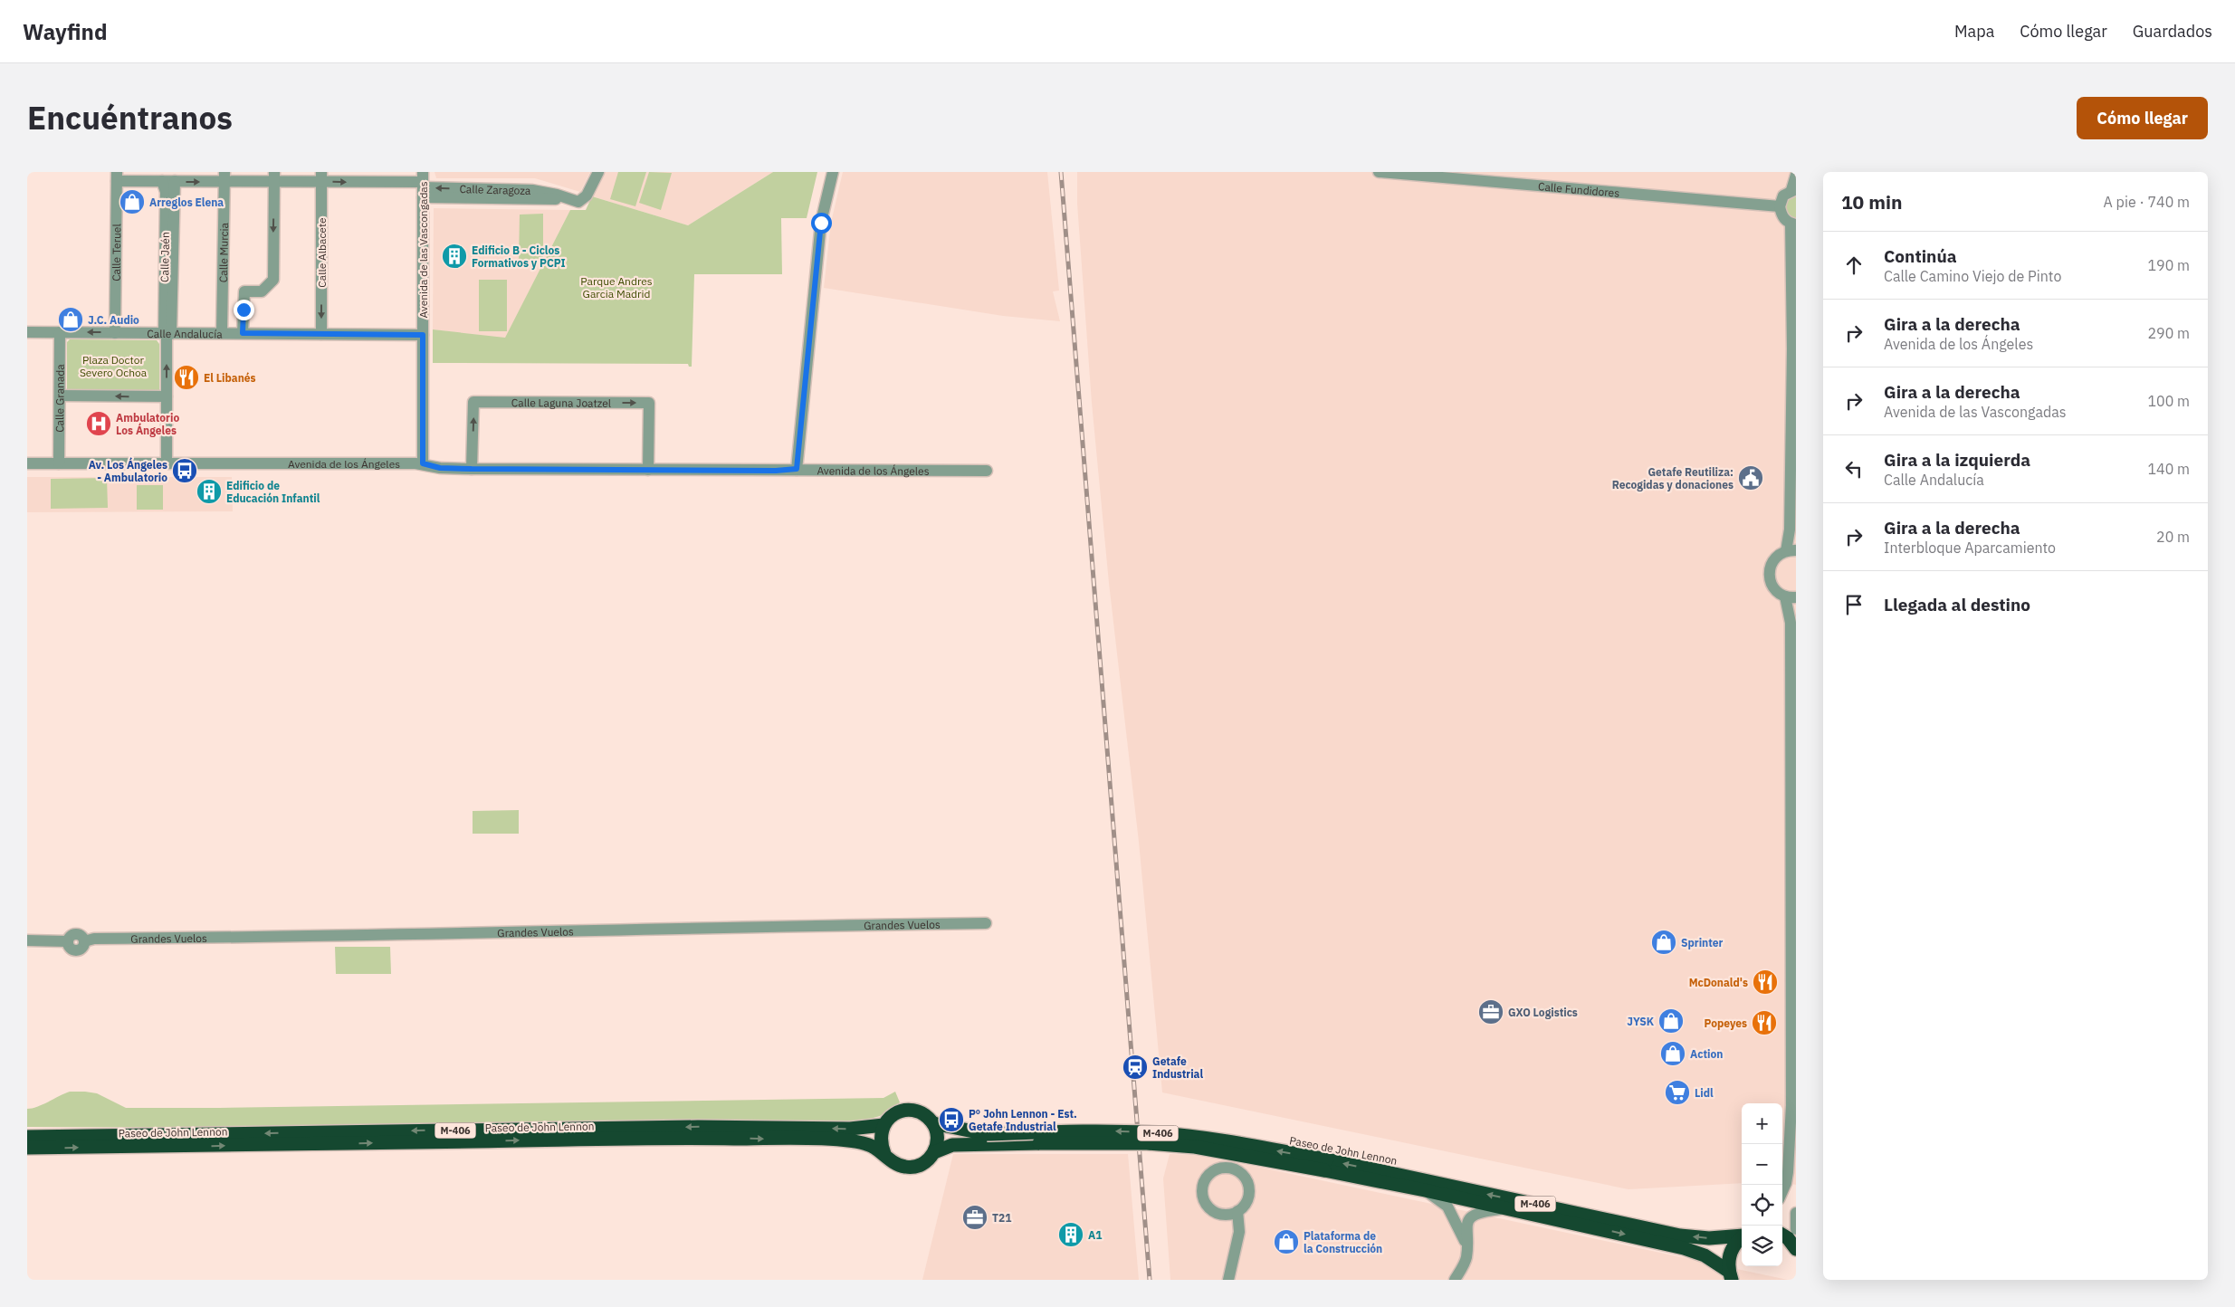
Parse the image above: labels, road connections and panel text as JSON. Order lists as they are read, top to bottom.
{
  "streets": {
    "highway": ["Paseo de John Lennon", "M-406"],
    "street": [
      "Calle Zaragoza",
      "Calle Fundidores",
      "Avenida de las Vascongadas",
      "Calle Teruel",
      "Calle Murcia",
      "Calle Albacete",
      "Calle Jaén",
      "Calle Andalucía",
      "Calle Granada",
      "Calle Laguna Joatzel",
      "Avenida de los Ángeles",
      "Grandes Vuelos"
    ]
  },
  "crossings": [
    ["Calle Zaragoza", "Avenida de las Vascongadas"],
    ["Calle Zaragoza", "Calle Teruel"],
    ["Calle Zaragoza", "Calle Murcia"],
    ["Calle Zaragoza", "Calle Albacete"],
    ["Calle Zaragoza", "Calle Jaén"],
    ["Avenida de las Vascongadas", "Calle Andalucía"],
    ["Avenida de las Vascongadas", "Avenida de los Ángeles"],
    ["Calle Teruel", "Calle Andalucía"],
    ["Calle Murcia", "Calle Andalucía"],
    ["Calle Albacete", "Calle Andalucía"],
    ["Calle Jaén", "Calle Andalucía"],
    ["Calle Andalucía", "Calle Granada"],
    ["Calle Granada", "Avenida de los Ángeles"],
    ["Calle Laguna Joatzel", "Avenida de los Ángeles"],
    ["Paseo de John Lennon", "M-406"]
  ],
  "one_way": ["Calle Albacete"],
  "parks": ["Parque Andres Garcia Madrid", "Plaza Doctor Severo Ochoa"],
  "places": {
    "shop": [
      "Arreglos Elena",
      "J.C. Audio",
      "Sprinter",
      "JYSK",
      "Action",
      "Plataforma de la Construcción"
    ],
    "building": ["Edificio B - Ciclos Formativos y PCPI", "Edificio de Educación Infantil", "A1"],
    "restaurant": ["El Libanés", "McDonald's", "Popeyes"],
    "hospital": ["Ambulatorio Los Ángeles"],
    "bus stop": ["Av. Los Ángeles - Ambulatorio", "Pº John Lennon - Est. Getafe Industrial"],
    "public building": ["Getafe Reutiliza: Recogidas y donaciones"],
    "office": ["GXO Logistics", "T21"],
    "station": ["Getafe Industrial"],
    "supermarket": ["Lidl"]
  },
  "page": {
    "header": "Wayfind",
    "nav": ["Mapa", "Cómo llegar", "Guardados"],
    "title": "Encuéntranos",
    "buttons": "Cómo llegar",
    "heading": ["10 min", "A pie · 740 m"],
    "list": [
      ["Continúa", "Calle Camino Viejo de Pinto", "190 m"],
      ["Gira a la derecha", "Avenida de los Ángeles", "290 m"],
      ["Gira a la derecha", "Avenida de las Vascongadas", "100 m"],
      ["Gira a la izquierda", "Calle Andalucía", "140 m"],
      ["Gira a la derecha", "Interbloque Aparcamiento", "20 m"],
      "Llegada al destino"
    ],
    "map_buttons": ["+", "−"]
  }
}
